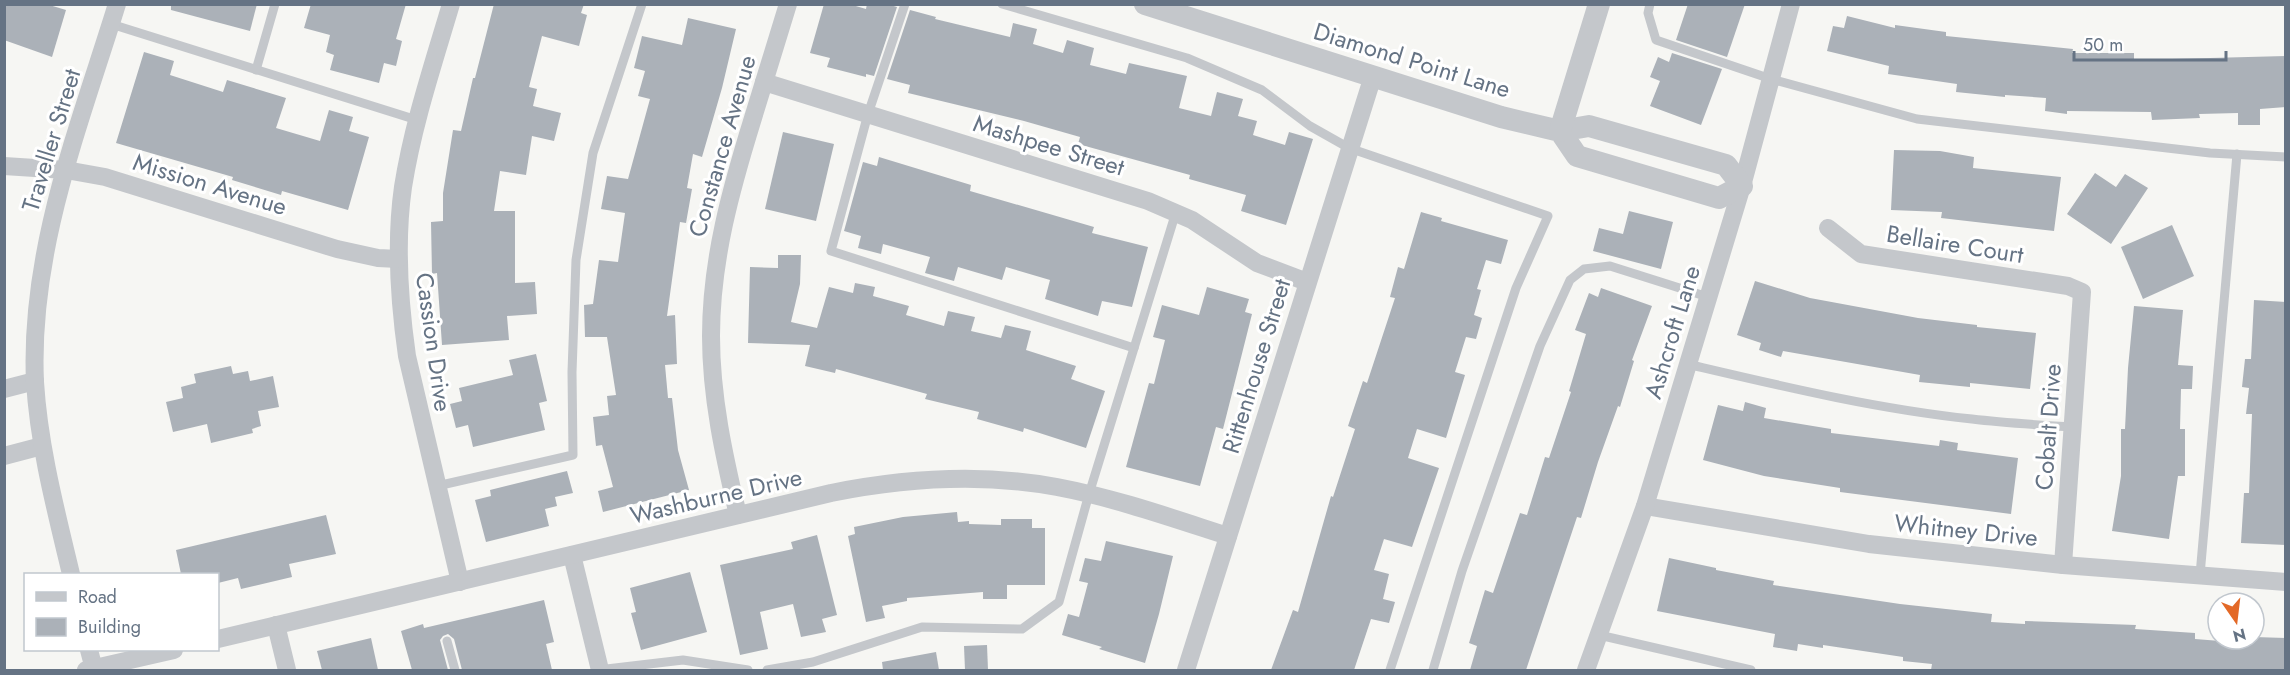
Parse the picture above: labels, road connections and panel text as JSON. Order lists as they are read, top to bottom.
{
  "streets": {
    "street": [
      "Diamond Point Lane",
      "Traveller Street",
      "Mashpee Street",
      "Constance Avenue",
      "Mission Avenue",
      "Bellaire Court",
      "Ashcroft Lane",
      "Cassion Drive",
      "Rittenhouse Street",
      "Cobalt Drive",
      "Washburne Drive",
      "Whitney Drive"
    ]
  },
  "crossings": [
    ["Diamond Point Lane", "Ashcroft Lane"],
    ["Diamond Point Lane", "Rittenhouse Street"],
    ["Traveller Street", "Mission Avenue"],
    ["Mashpee Street", "Constance Avenue"],
    ["Mashpee Street", "Rittenhouse Street"],
    ["Constance Avenue", "Washburne Drive"],
    ["Mission Avenue", "Cassion Drive"],
    ["Bellaire Court", "Cobalt Drive"],
    ["Ashcroft Lane", "Whitney Drive"],
    ["Cassion Drive", "Washburne Drive"],
    ["Rittenhouse Street", "Washburne Drive"],
    ["Cobalt Drive", "Whitney Drive"]
  ],
  "legend": ["Road", "Building"],
  "scale_bar": "50 m",
  "north": "bottom"
}
